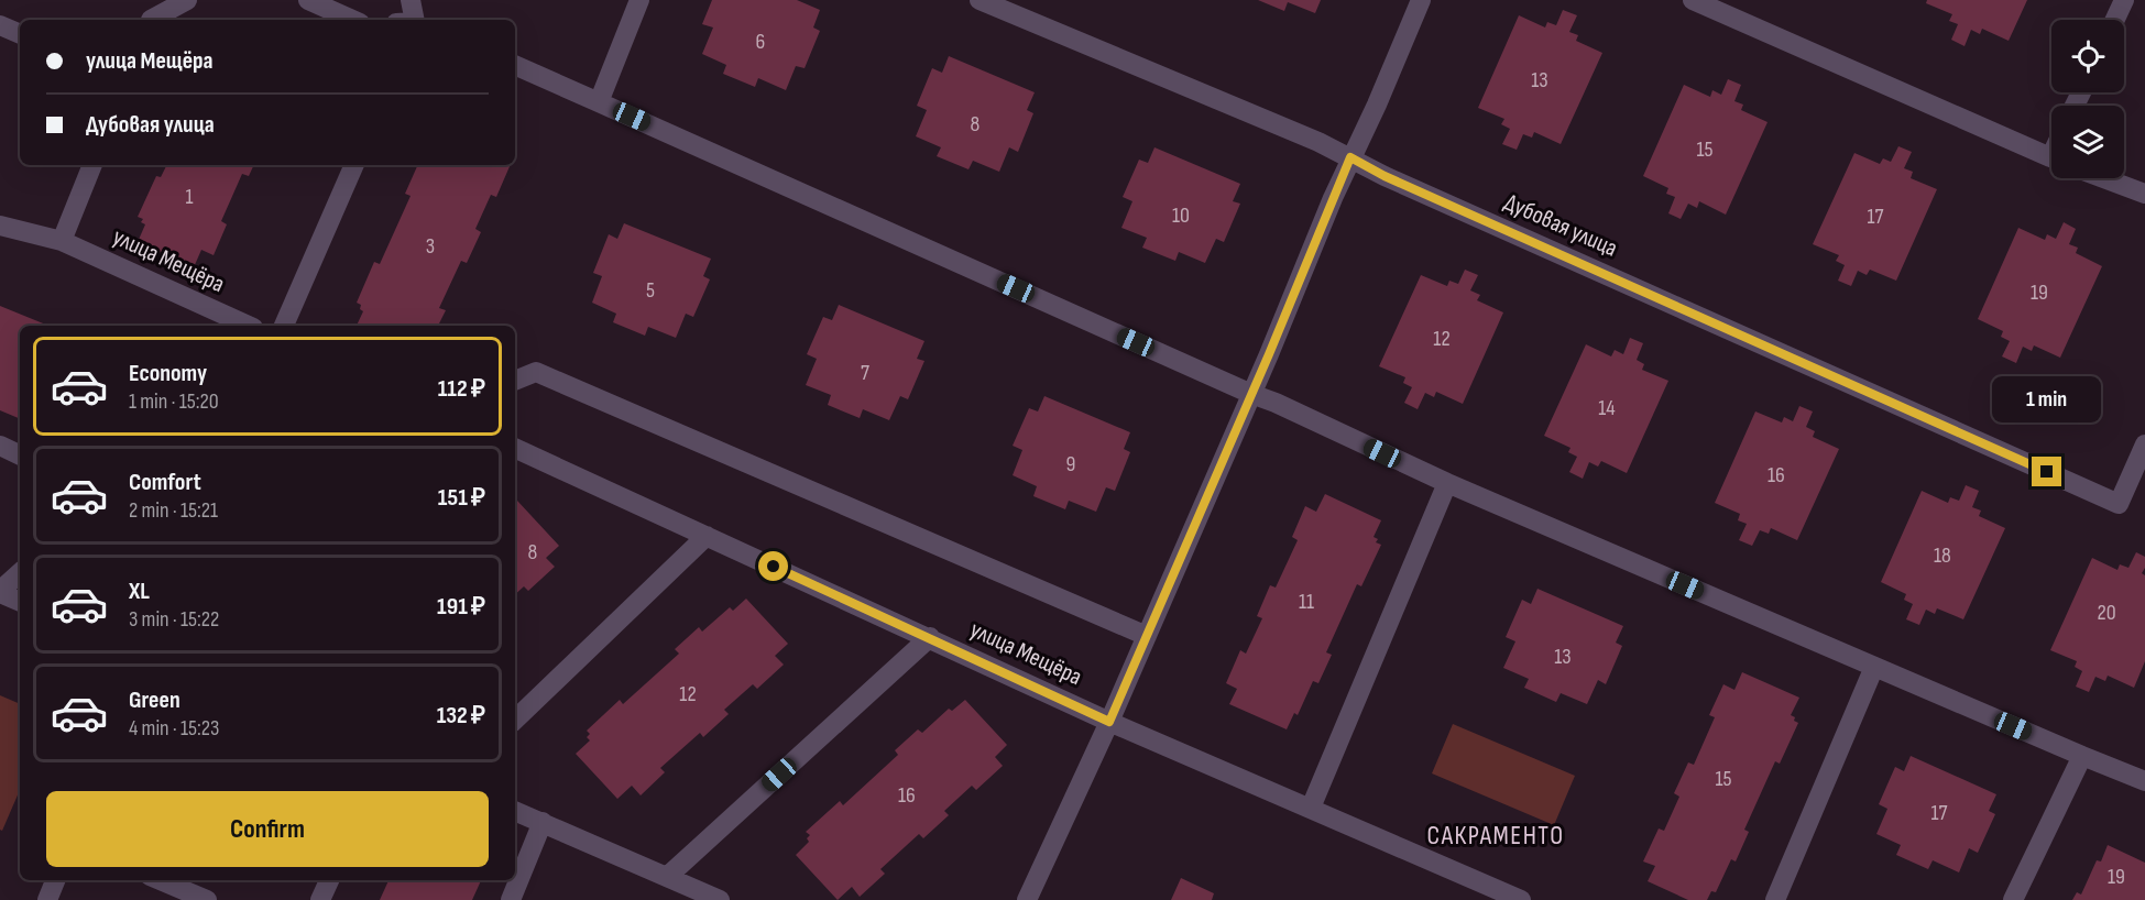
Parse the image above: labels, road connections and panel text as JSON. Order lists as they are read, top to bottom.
{
  "streets": {
    "street": ["Дубовая улица", "улица Мещёра"]
  },
  "districts": ["САКРАМЕНТО"],
  "house_numbers": [
    "6",
    "13",
    "8",
    "15",
    "1",
    "10",
    "17",
    "3",
    "5",
    "19",
    "12",
    "7",
    "14",
    "9",
    "16",
    "8",
    "18",
    "11",
    "20",
    "13",
    "12",
    "15",
    "16",
    "17",
    "19"
  ],
  "page": {
    "banner": ["улица Мещёра", "Дубовая улица"],
    "list": [
      {
        "name": "Economy",
        "note": "1 min · 15:20",
        "value": "112 ₽"
      },
      {
        "name": "Comfort",
        "note": "2 min · 15:21",
        "value": "151 ₽"
      },
      {
        "name": "XL",
        "note": "3 min · 15:22",
        "value": "191 ₽"
      },
      {
        "name": "Green",
        "note": "4 min · 15:23",
        "value": "132 ₽"
      }
    ],
    "bubble": "1 min",
    "buttons": "Confirm"
  }
}
